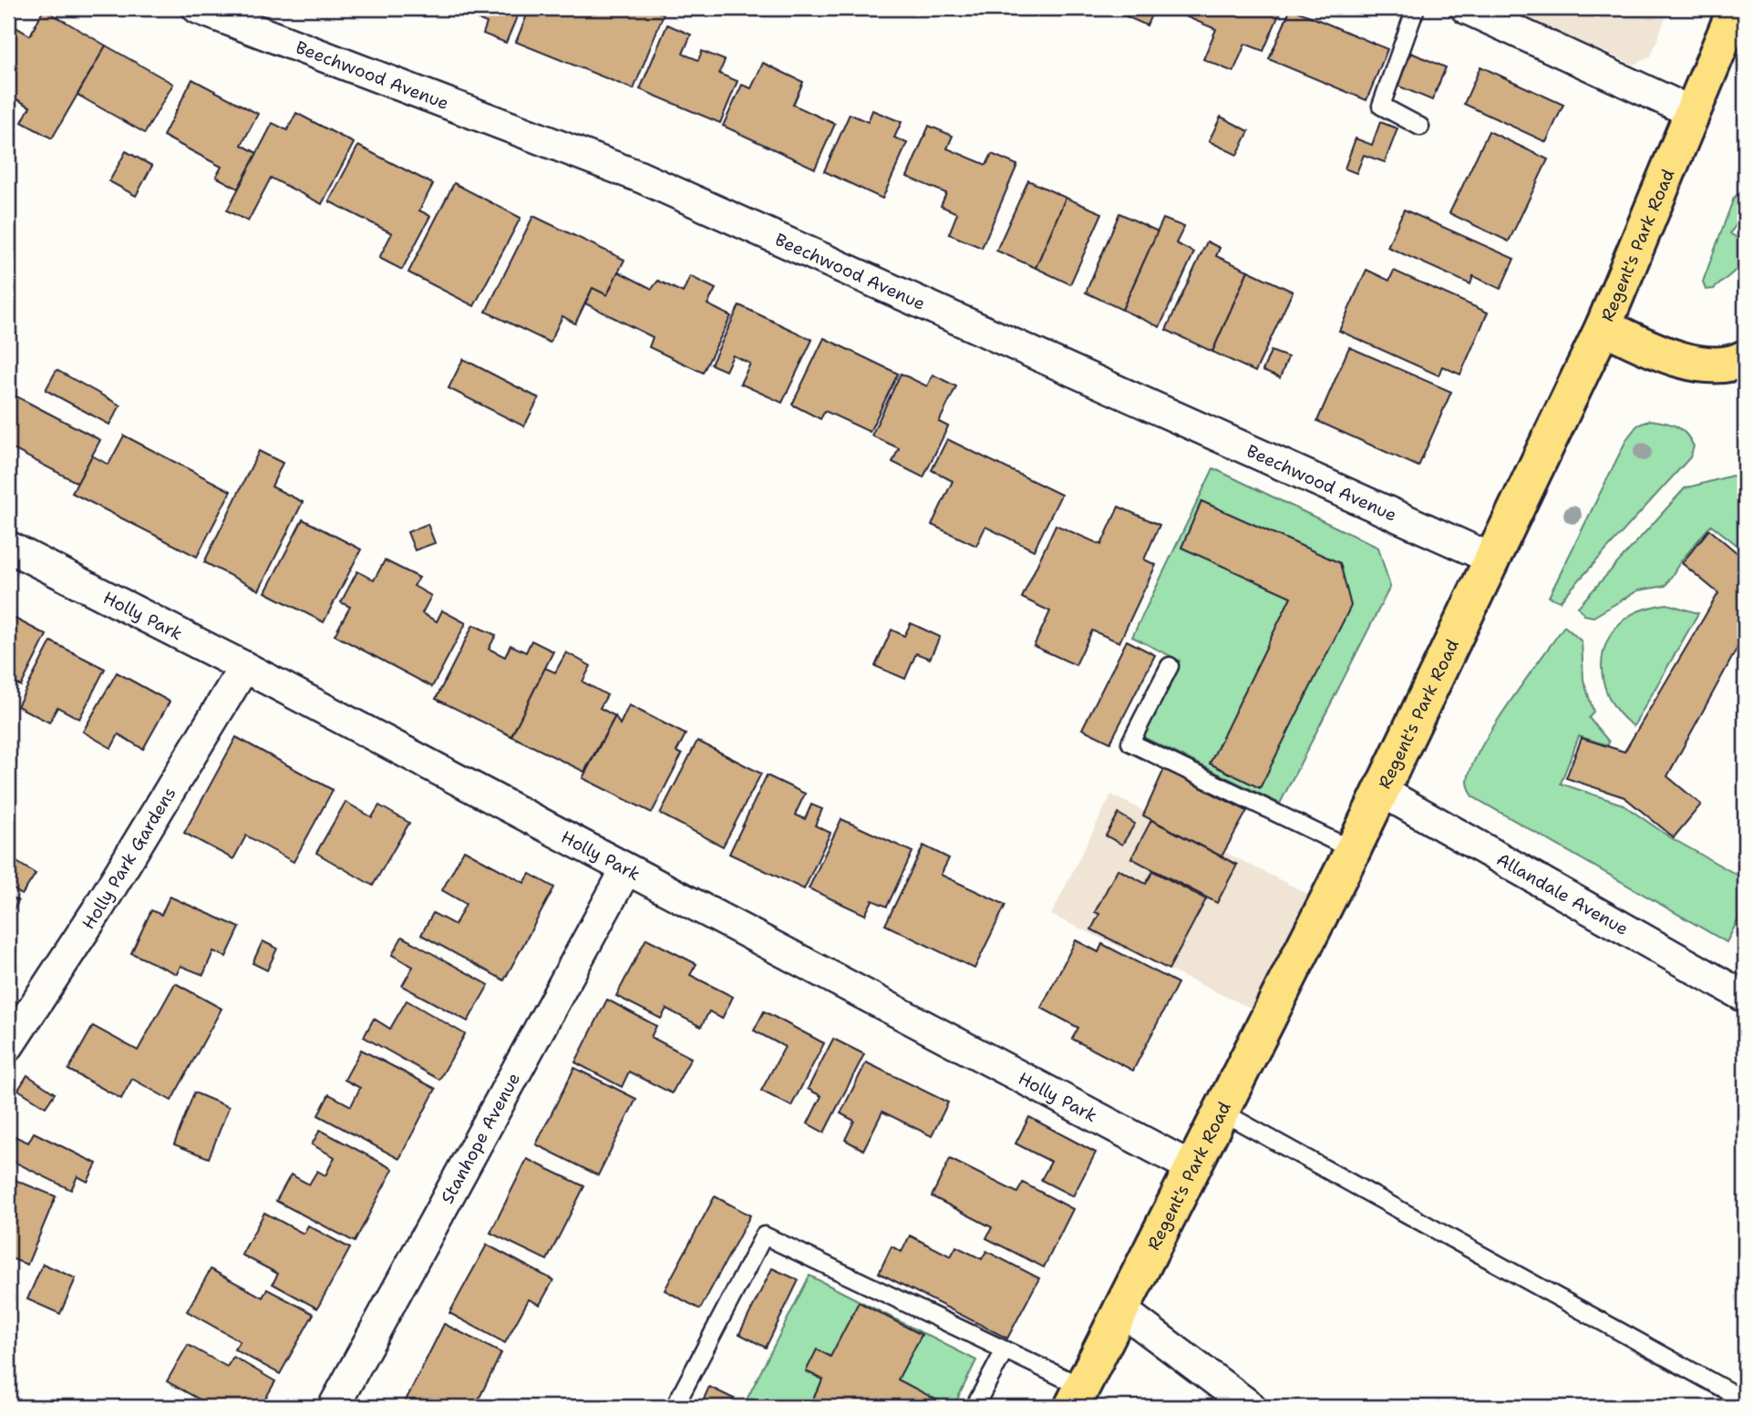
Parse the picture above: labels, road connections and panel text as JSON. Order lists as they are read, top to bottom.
{
  "streets": {
    "main road": ["Regent's Park Road"],
    "street": [
      "Beechwood Avenue",
      "Holly Park",
      "Holly Park Gardens",
      "Allandale Avenue",
      "Stanhope Avenue"
    ]
  },
  "crossings": [
    ["Beechwood Avenue", "Regent's Park Road"],
    ["Regent's Park Road", "Holly Park"],
    ["Regent's Park Road", "Allandale Avenue"],
    ["Holly Park", "Holly Park Gardens"],
    ["Holly Park", "Stanhope Avenue"]
  ]
}
